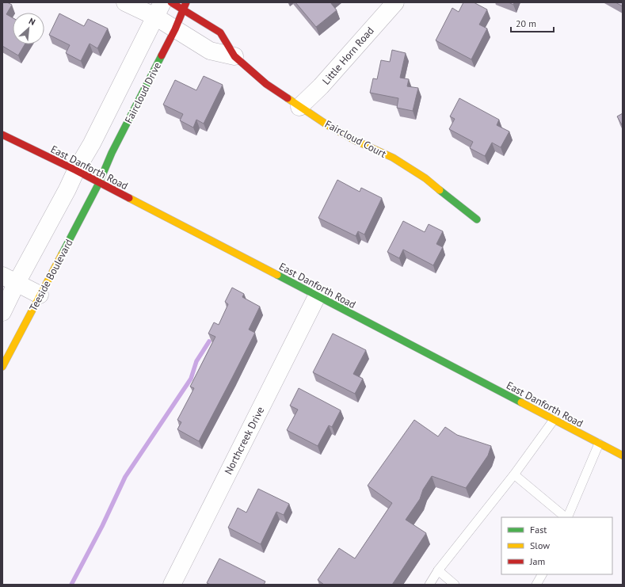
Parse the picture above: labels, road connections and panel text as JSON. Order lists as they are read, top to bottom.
{
  "streets": {
    "street": [
      "Little Horn Road",
      "Faircloud Drive",
      "Faircloud Court",
      "East Danforth Road",
      "Teeside Boulevard",
      "Northcreek Drive"
    ]
  },
  "crossings": [
    ["Little Horn Road", "Faircloud Court"],
    ["Faircloud Drive", "Faircloud Court"],
    ["Faircloud Drive", "East Danforth Road"],
    ["Faircloud Drive", "Teeside Boulevard"],
    ["East Danforth Road", "Teeside Boulevard"],
    ["East Danforth Road", "Northcreek Drive"]
  ],
  "legend": ["Fast", "Slow", "Jam"],
  "scale_bar": "20 m",
  "north": "top right"
}
